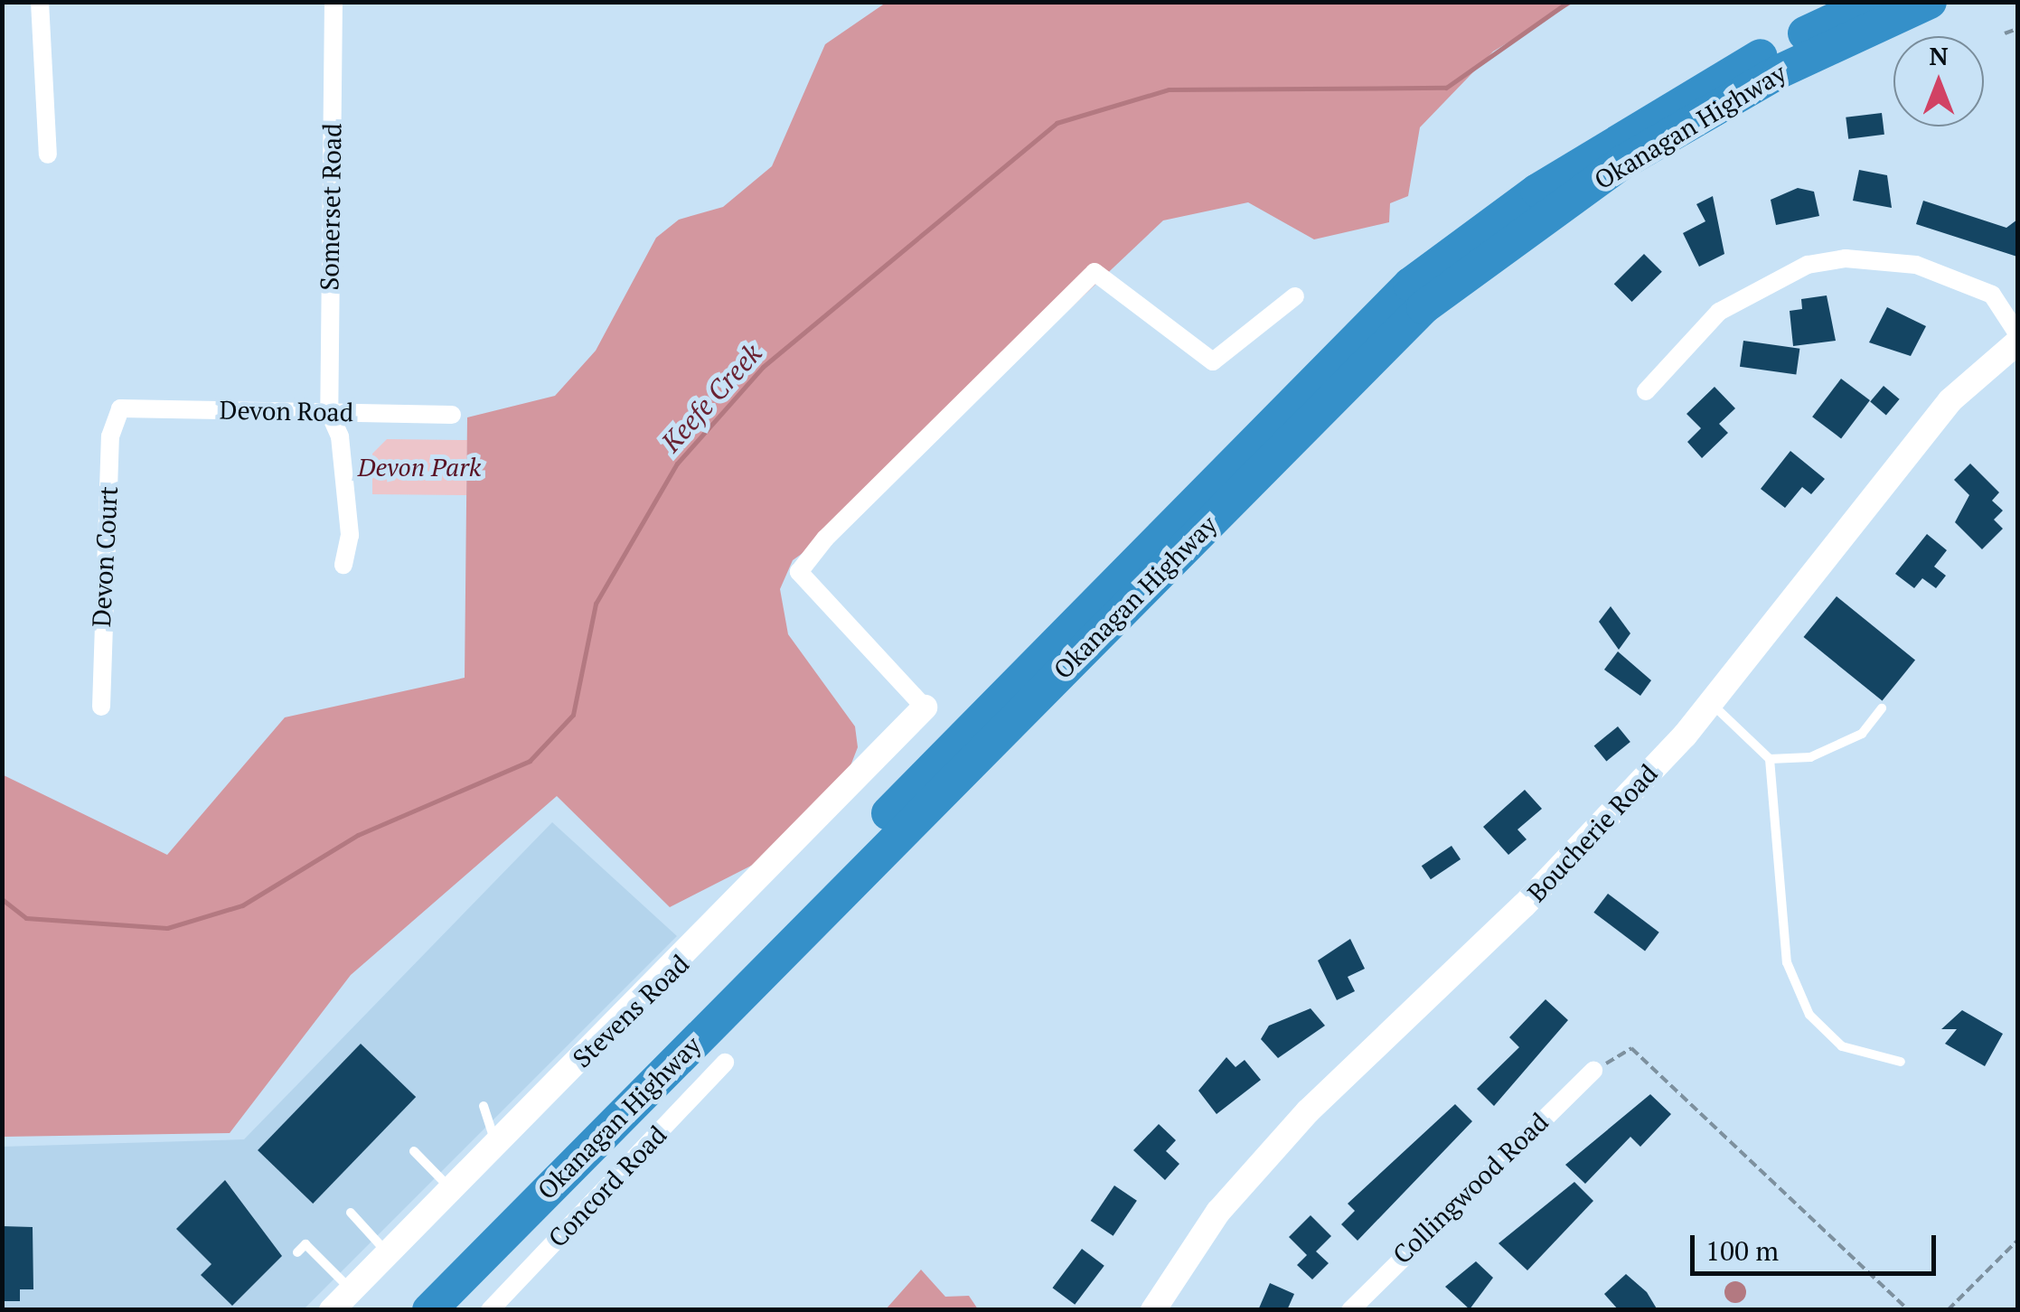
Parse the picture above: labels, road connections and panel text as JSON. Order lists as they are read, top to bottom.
{
  "streets": {
    "highway": ["Okanagan Highway"],
    "main road": ["Boucherie Road", "Stevens Road"],
    "street": [
      "Somerset Road",
      "Devon Road",
      "Devon Court",
      "Concord Road",
      "Collingwood Road"
    ]
  },
  "crossings": [
    ["Somerset Road", "Devon Road"],
    ["Devon Road", "Devon Court"]
  ],
  "water": ["Keefe Creek"],
  "parks": ["Devon Park"],
  "scale_bar": "100 m",
  "north": "top"
}
